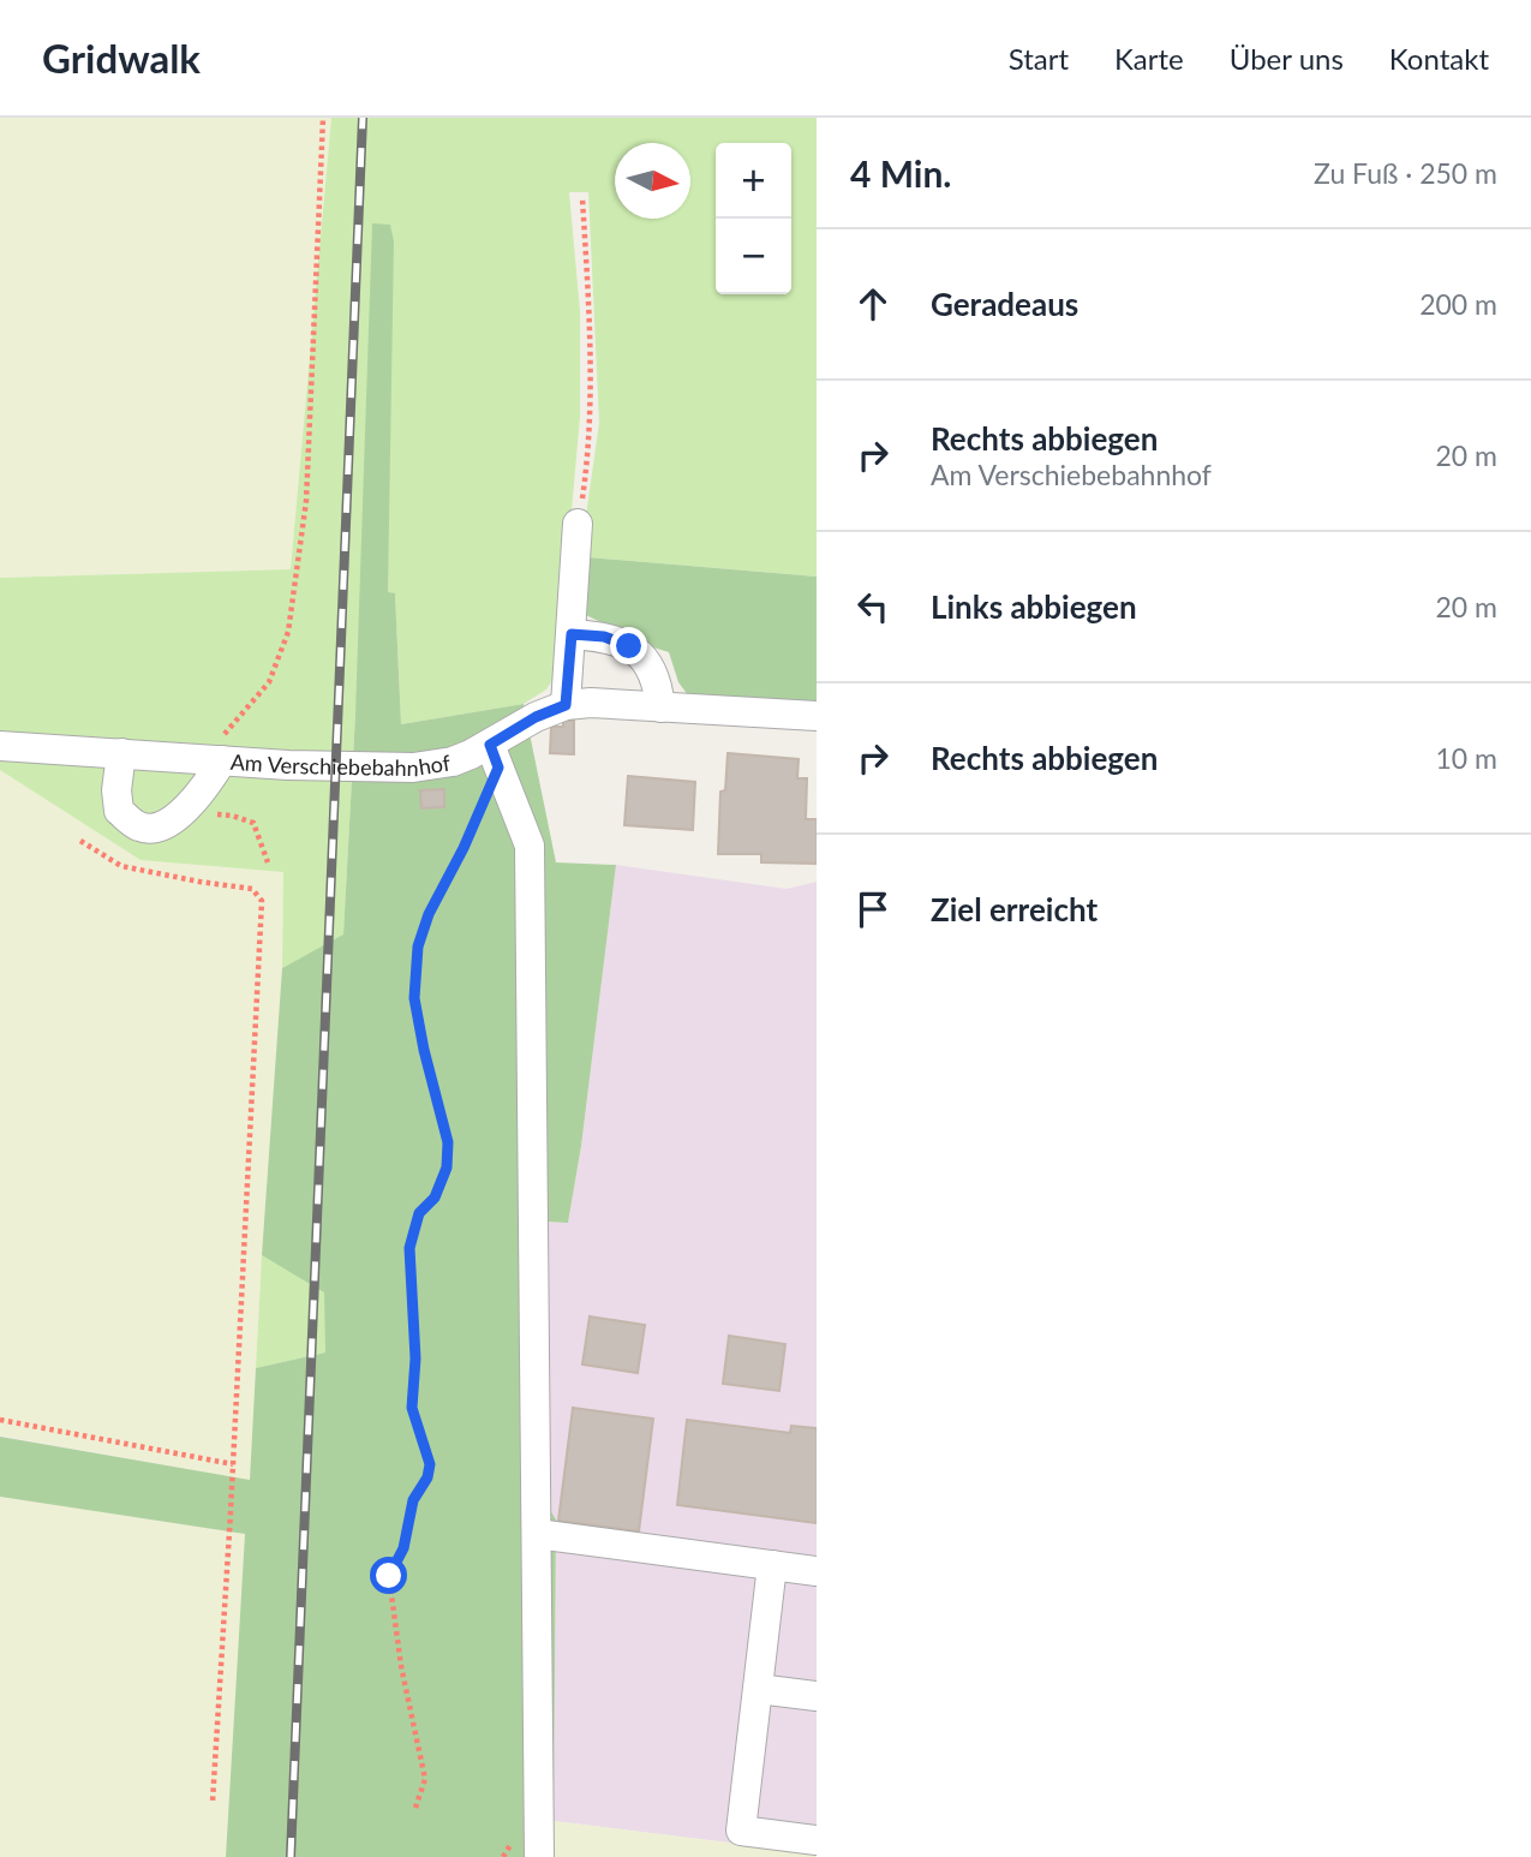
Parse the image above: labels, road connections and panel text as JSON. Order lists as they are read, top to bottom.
{
  "streets": {
    "street": ["Am Verschiebebahnhof"]
  },
  "north": "right",
  "page": {
    "header": "Gridwalk",
    "nav": [
      "Start",
      "Karte",
      "Über uns",
      "Kontakt"
    ],
    "heading": ["4 Min.", "Zu Fuß · 250 m"],
    "map_buttons": ["+", "−"],
    "list": [
      ["Geradeaus", "200 m"],
      ["Rechts abbiegen", "Am Verschiebebahnhof", "20 m"],
      ["Links abbiegen", "20 m"],
      ["Rechts abbiegen", "10 m"],
      "Ziel erreicht"
    ]
  }
}
